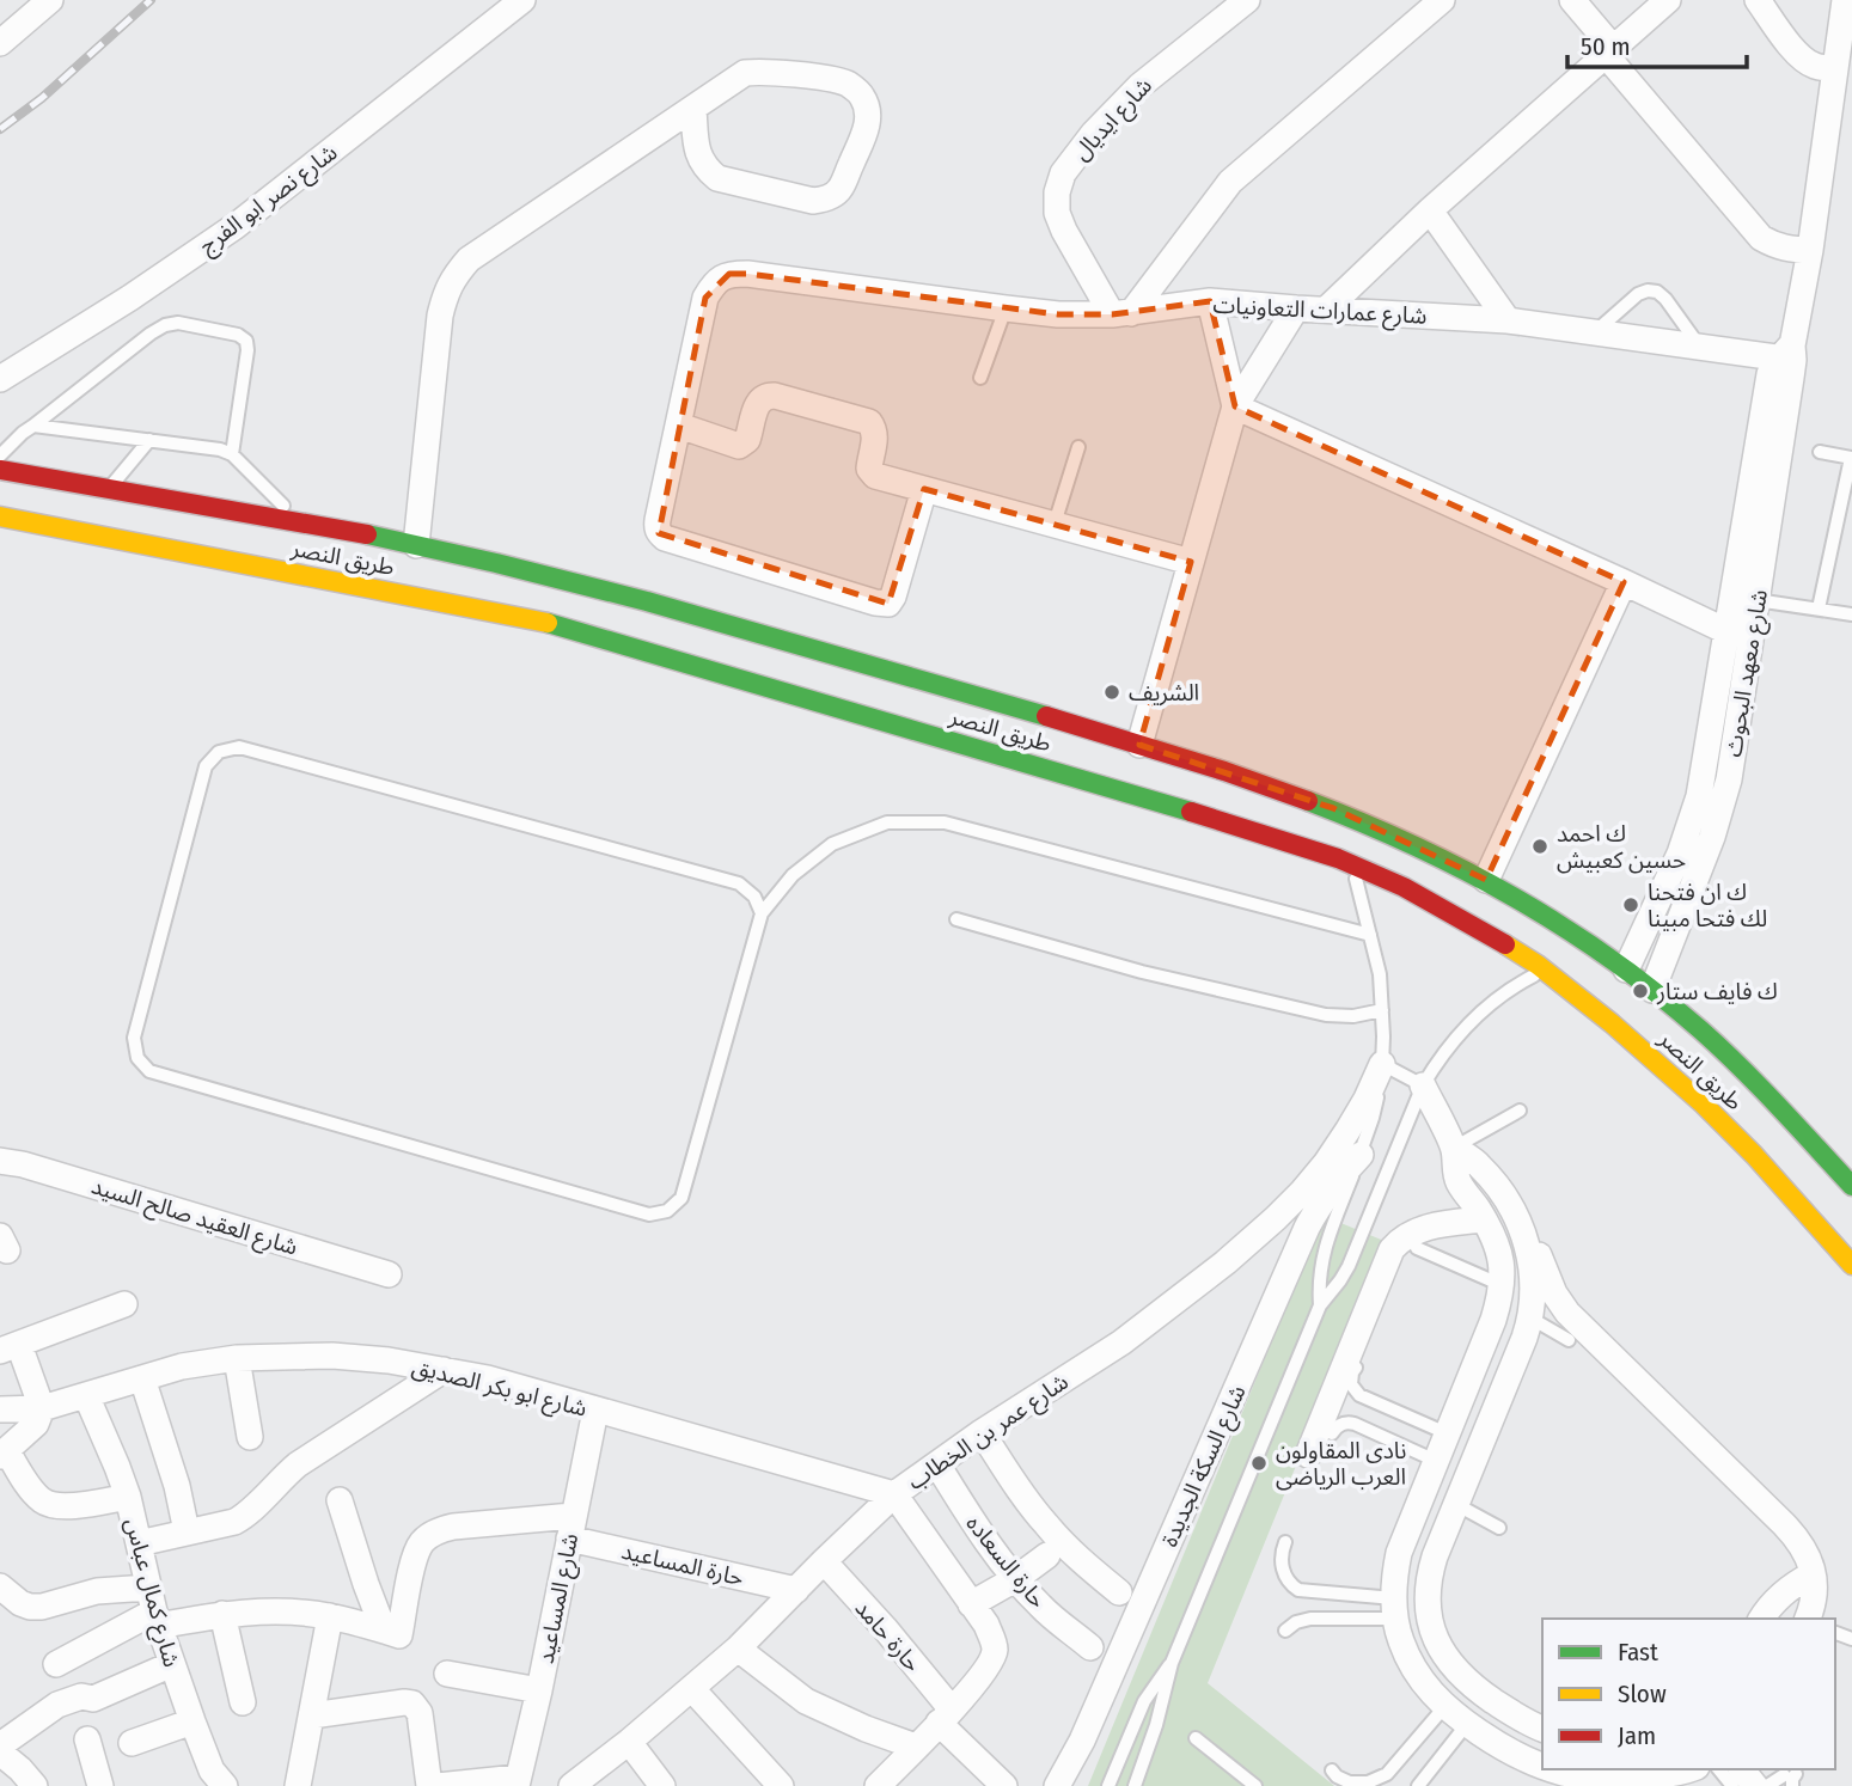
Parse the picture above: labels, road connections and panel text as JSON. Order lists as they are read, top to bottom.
{
  "streets": {
    "highway": ["طريق النصر"],
    "street": [
      "شارع ايديال",
      "شارع نصر ابو الفرج",
      "شارع عمارات التعاونيات",
      "شارع معهد البحوث",
      "شارع العقيد صالح السيد",
      "شارع ابو بكر الصديق",
      "شارع عمر بن الخطاب",
      "شارع السكة الجديدة",
      "حارة السعاده",
      "حارة المساعيد",
      "شارع كمال عباس",
      "شارع المساعيد",
      "حارة حامد"
    ]
  },
  "crossings": [
    ["شارع ايديال", "شارع عمارات التعاونيات"],
    ["شارع عمارات التعاونيات", "شارع معهد البحوث"],
    ["طريق النصر", "شارع معهد البحوث"],
    ["شارع ابو بكر الصديق", "شارع عمر بن الخطاب"],
    ["شارع ابو بكر الصديق", "شارع كمال عباس"],
    ["شارع ابو بكر الصديق", "شارع المساعيد"],
    ["شارع عمر بن الخطاب", "حارة السعاده"],
    ["شارع عمر بن الخطاب", "حارة المساعيد"],
    ["شارع عمر بن الخطاب", "حارة حامد"],
    ["حارة المساعيد", "شارع المساعيد"]
  ],
  "places": [
    "الشريف",
    "ك احمد حسين كعبيش",
    "ك ان فتحنا لك فتحا مبينا",
    "ك فايف ستار",
    "نادى المقاولون العرب الرياضى"
  ],
  "legend": ["Fast", "Slow", "Jam"],
  "scale_bar": "50 m"
}
